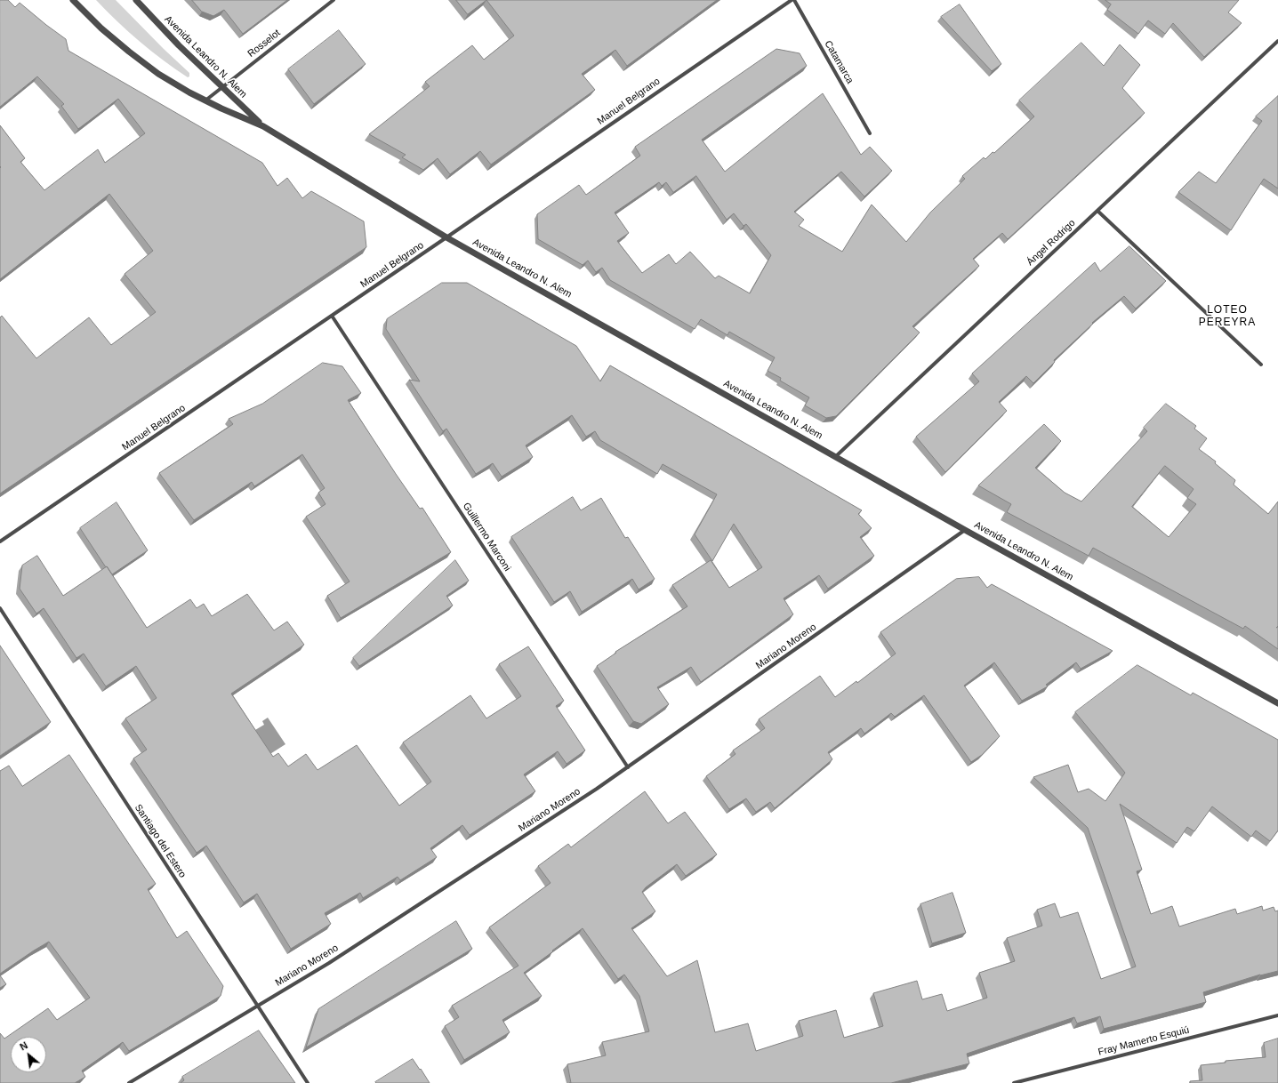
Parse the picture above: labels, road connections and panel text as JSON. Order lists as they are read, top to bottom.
{
  "streets": {
    "street": [
      "Rosselot",
      "Avenida Leandro N. Alem",
      "Catamarca",
      "Manuel Belgrano",
      "Ángel Rodrigo",
      "Guillermo Marconi",
      "Mariano Moreno",
      "Santiago del Estero",
      "Fray Mamerto Esquiú"
    ]
  },
  "crossings": [
    ["Rosselot", "Avenida Leandro N. Alem"],
    ["Avenida Leandro N. Alem", "Manuel Belgrano"],
    ["Avenida Leandro N. Alem", "Ángel Rodrigo"],
    ["Avenida Leandro N. Alem", "Mariano Moreno"],
    ["Catamarca", "Manuel Belgrano"],
    ["Manuel Belgrano", "Guillermo Marconi"],
    ["Guillermo Marconi", "Mariano Moreno"],
    ["Mariano Moreno", "Santiago del Estero"]
  ],
  "districts": ["LOTEO PEREYRA"],
  "north": "top left"
}
